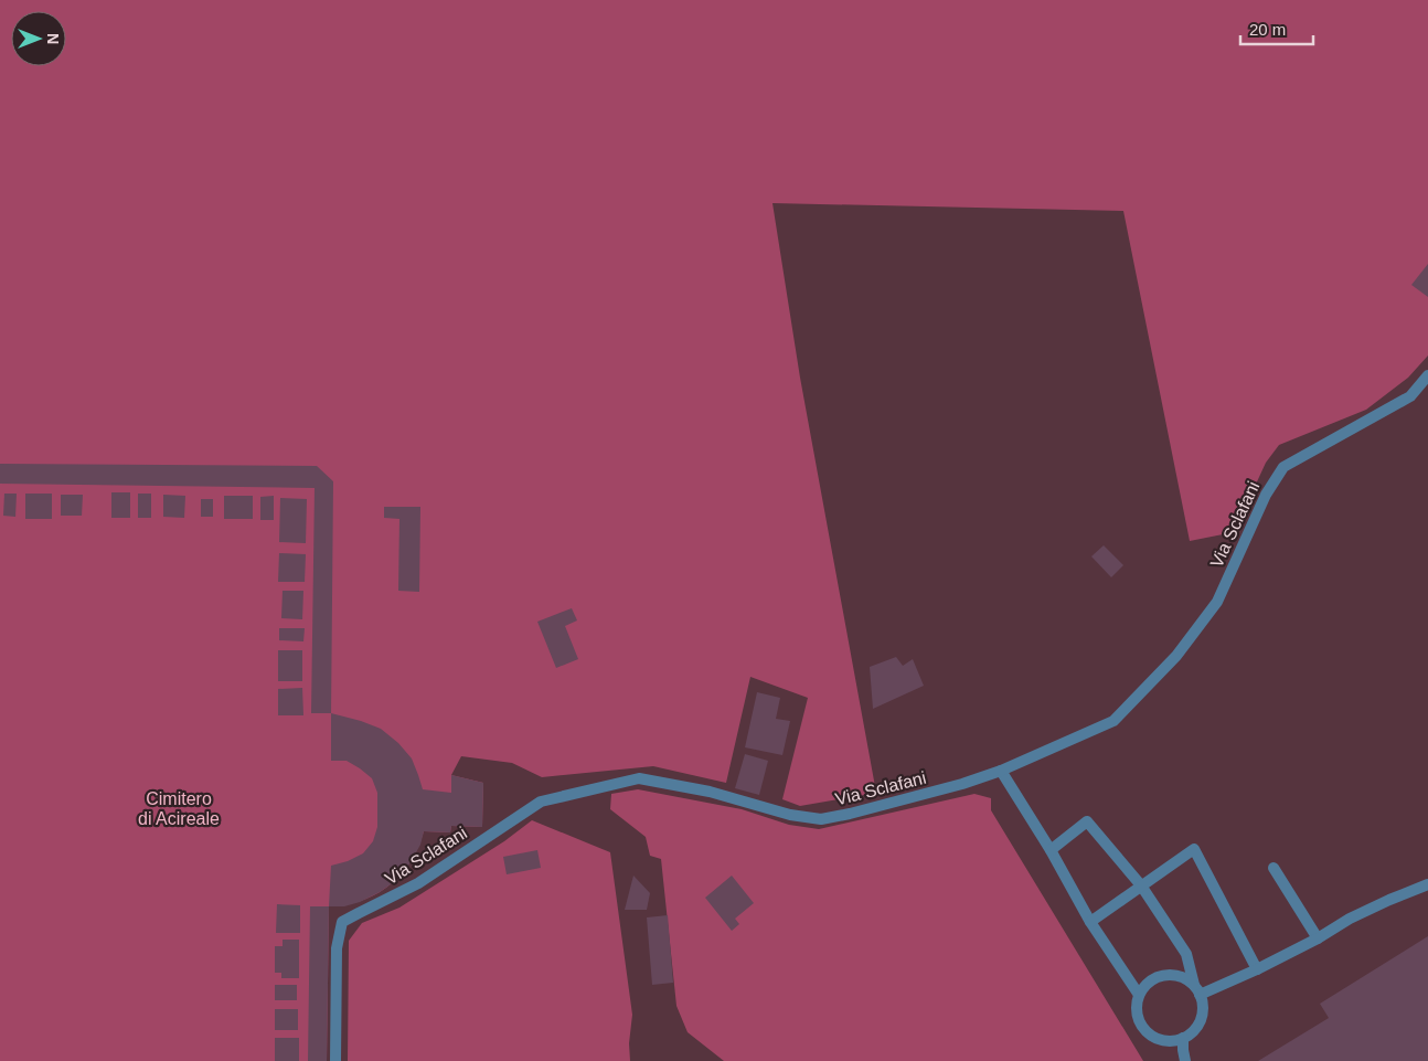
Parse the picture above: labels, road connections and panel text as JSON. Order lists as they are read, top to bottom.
{
  "streets": {
    "street": ["Via Sclafani"]
  },
  "parks": ["Cimitero di Acireale"],
  "scale_bar": "20 m",
  "north": "right"
}
